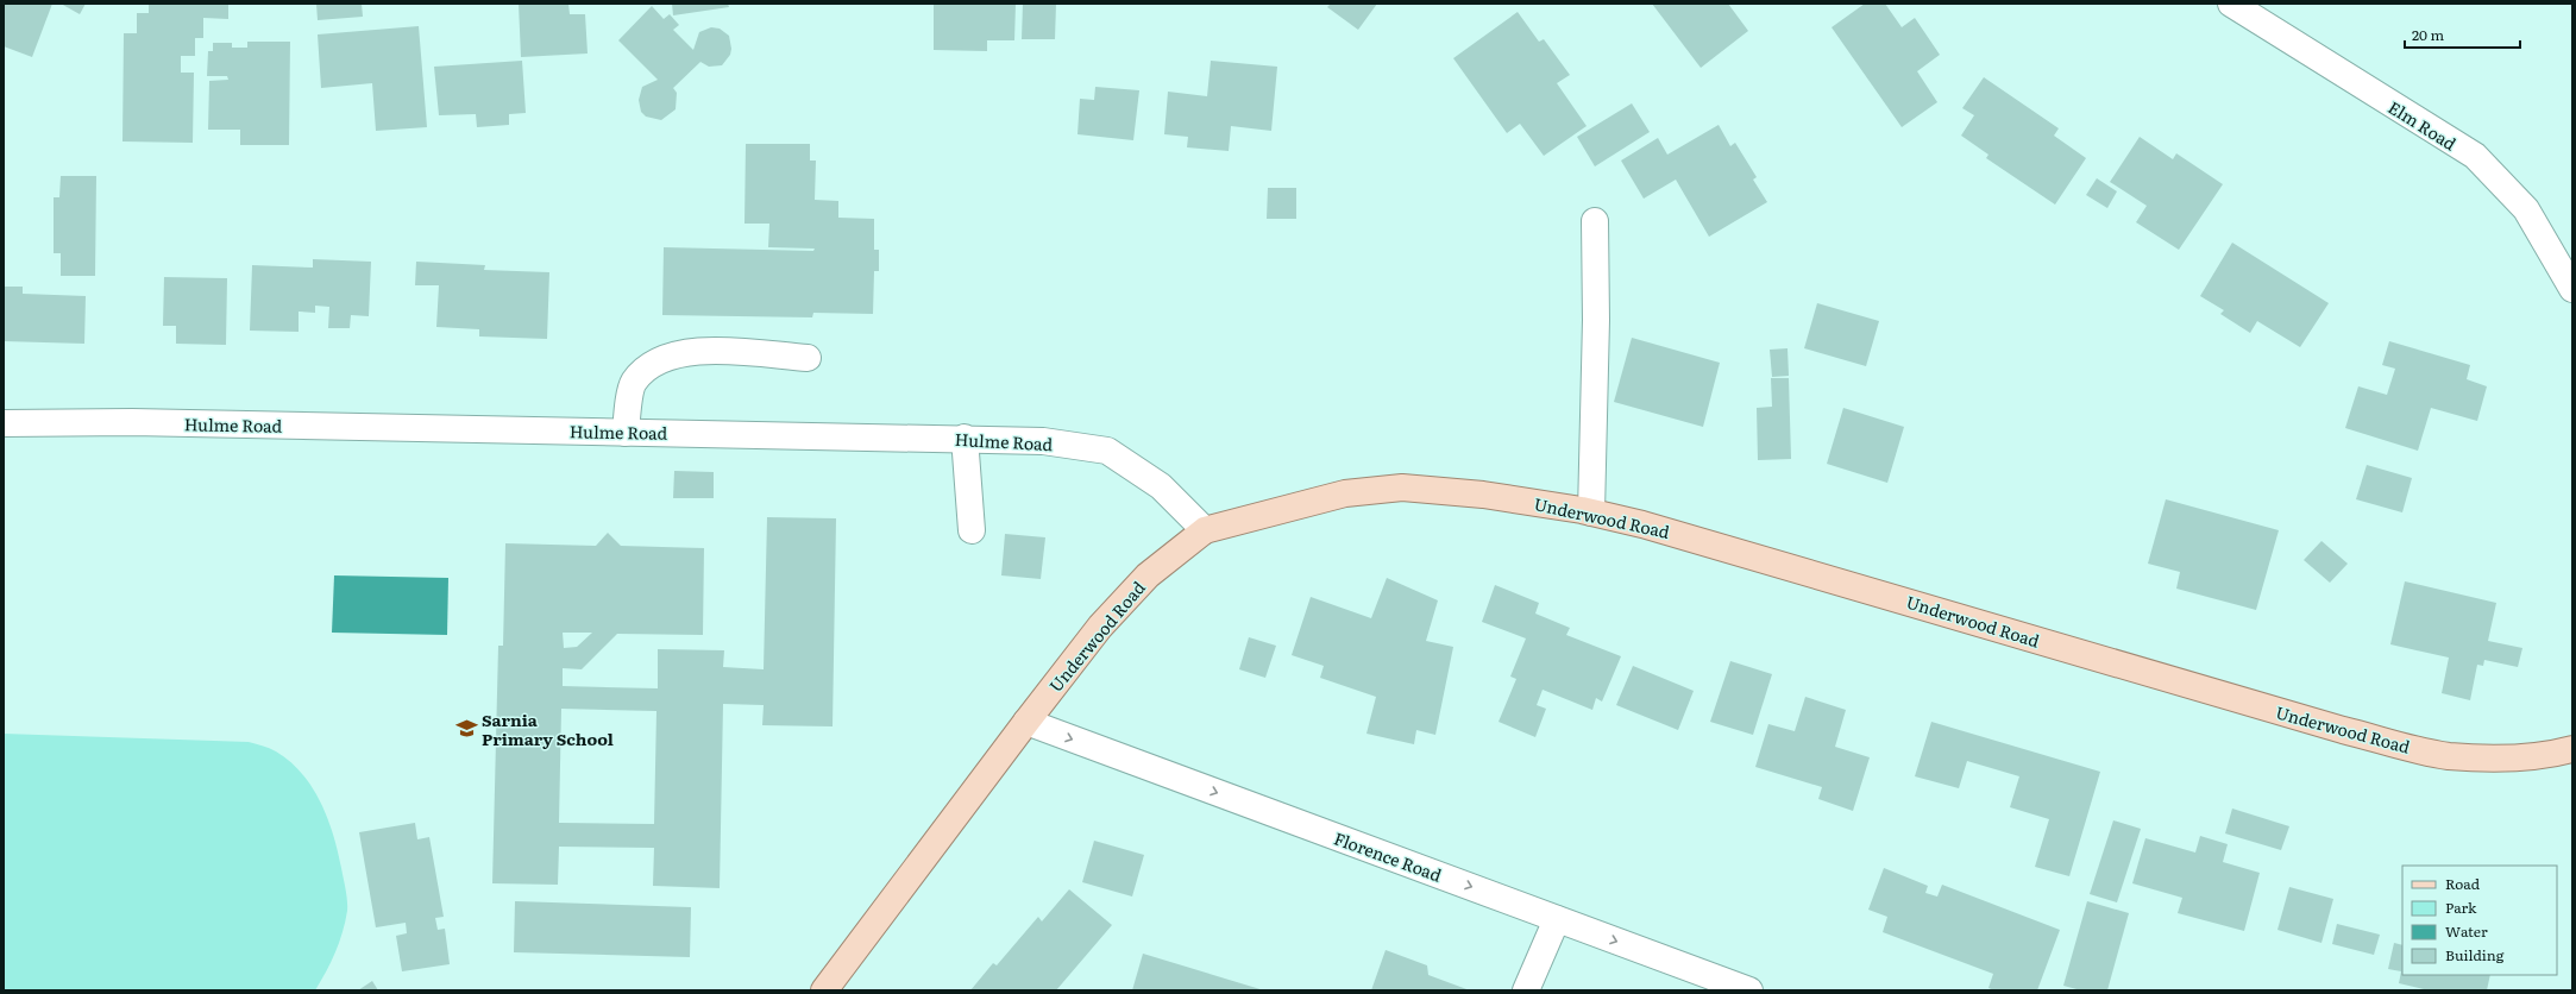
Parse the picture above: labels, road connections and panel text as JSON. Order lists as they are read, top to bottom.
{
  "streets": {
    "main road": ["Underwood Road"],
    "street": ["Elm Road", "Hulme Road", "Florence Road"]
  },
  "crossings": [
    ["Hulme Road", "Underwood Road"],
    ["Underwood Road", "Florence Road"]
  ],
  "one_way": ["Florence Road"],
  "places": {
    "school or university": ["Sarnia Primary School"]
  },
  "legend": [
    "Road",
    "Park",
    "Water",
    "Building"
  ],
  "scale_bar": "20 m"
}
